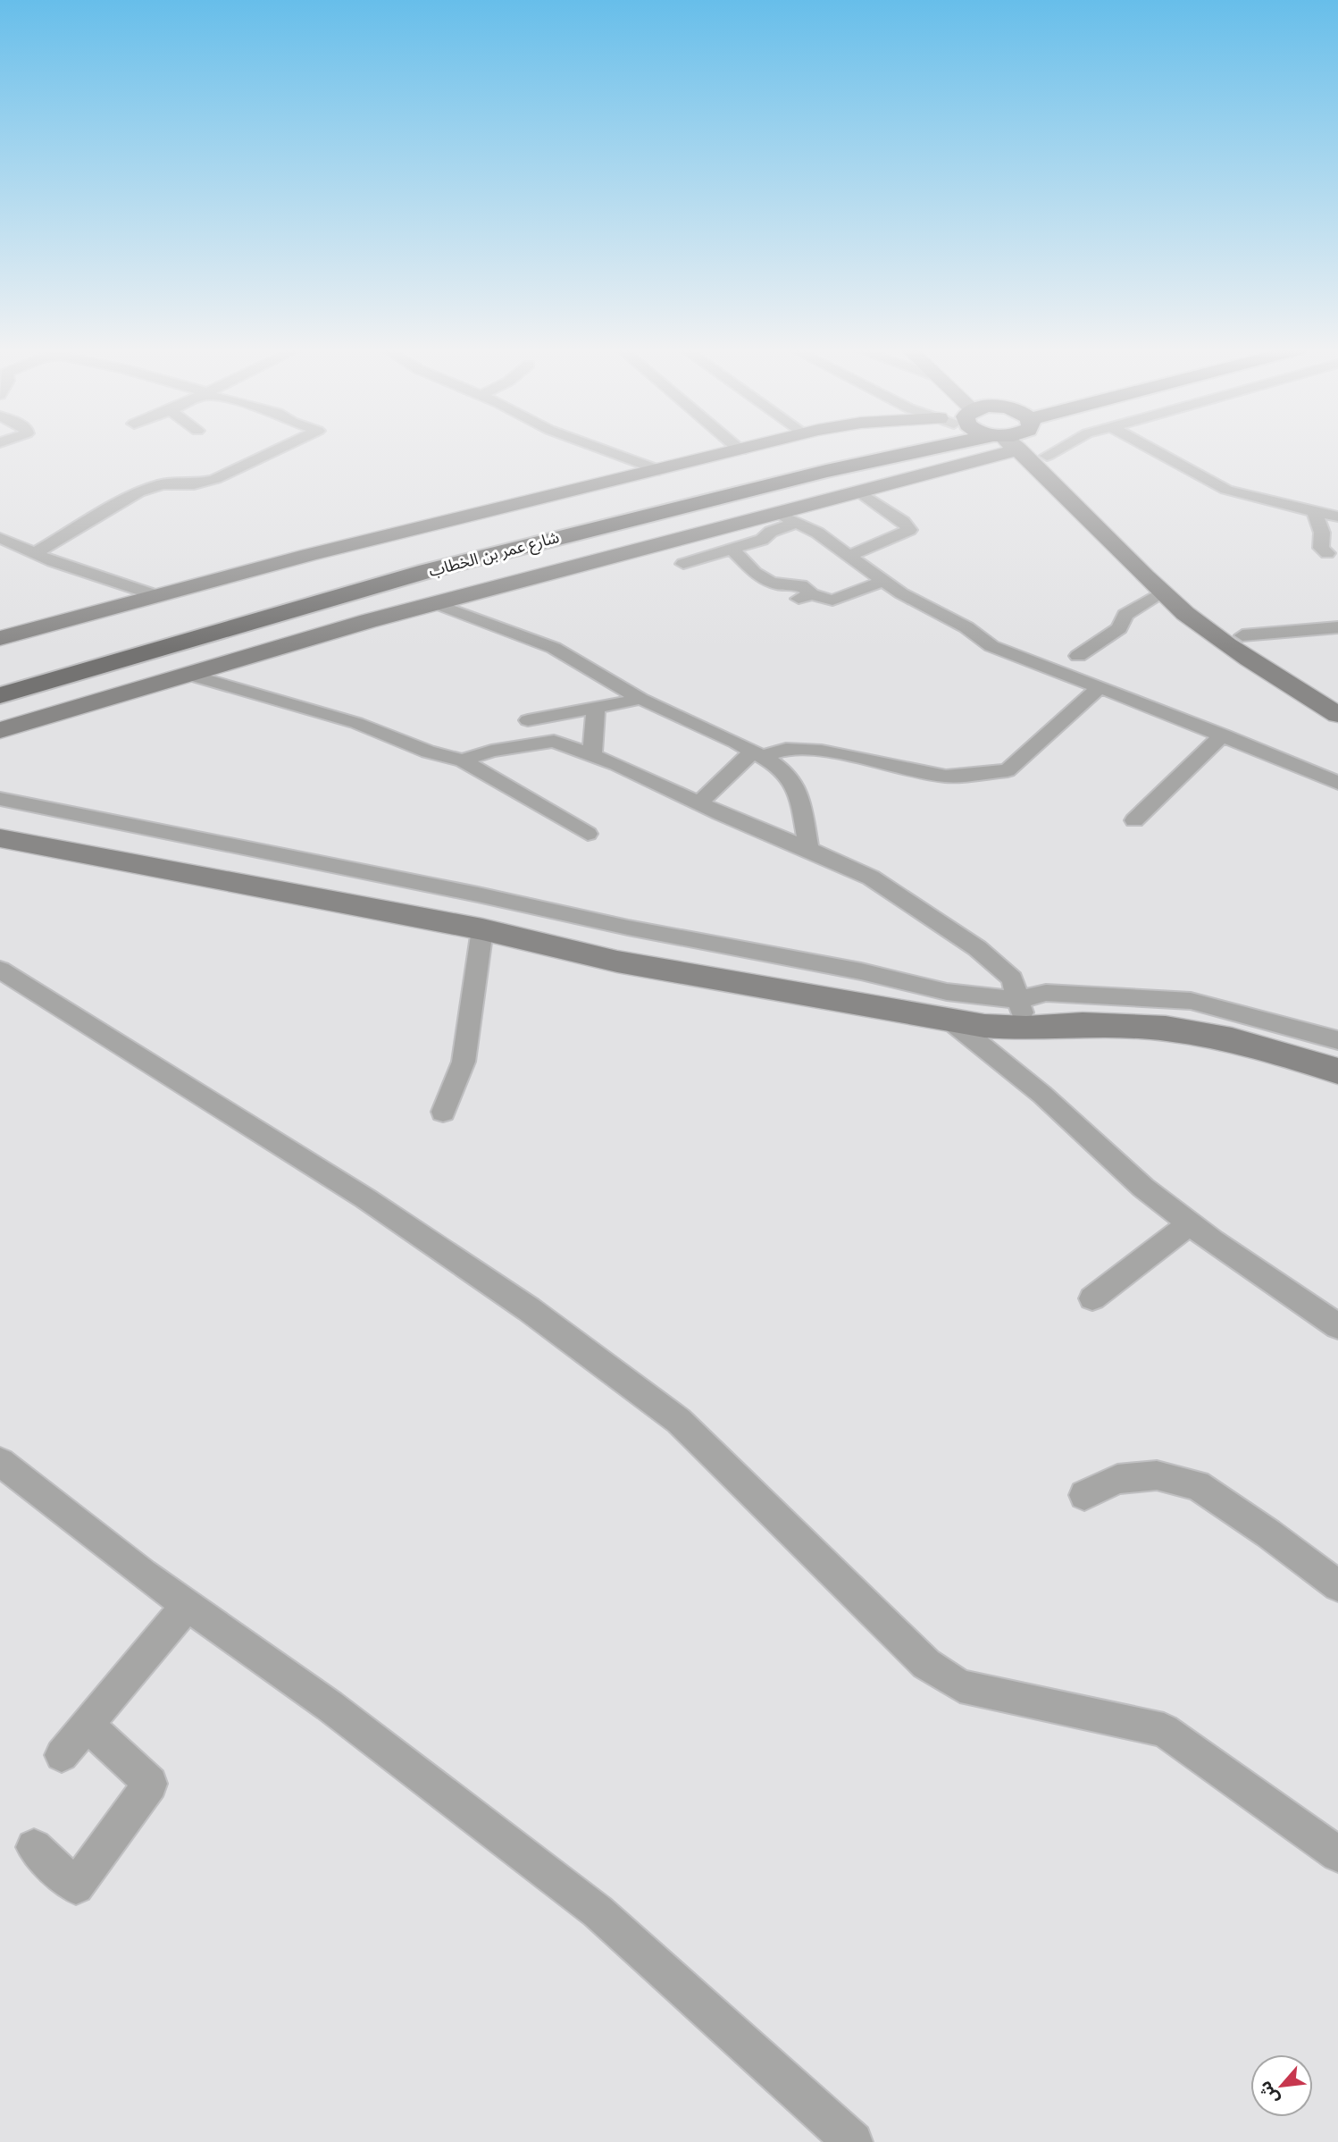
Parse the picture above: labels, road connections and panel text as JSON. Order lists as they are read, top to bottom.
{
  "streets": {
    "main road": ["شارع عمر بن الخطاب"]
  },
  "north": "bottom left"
}
